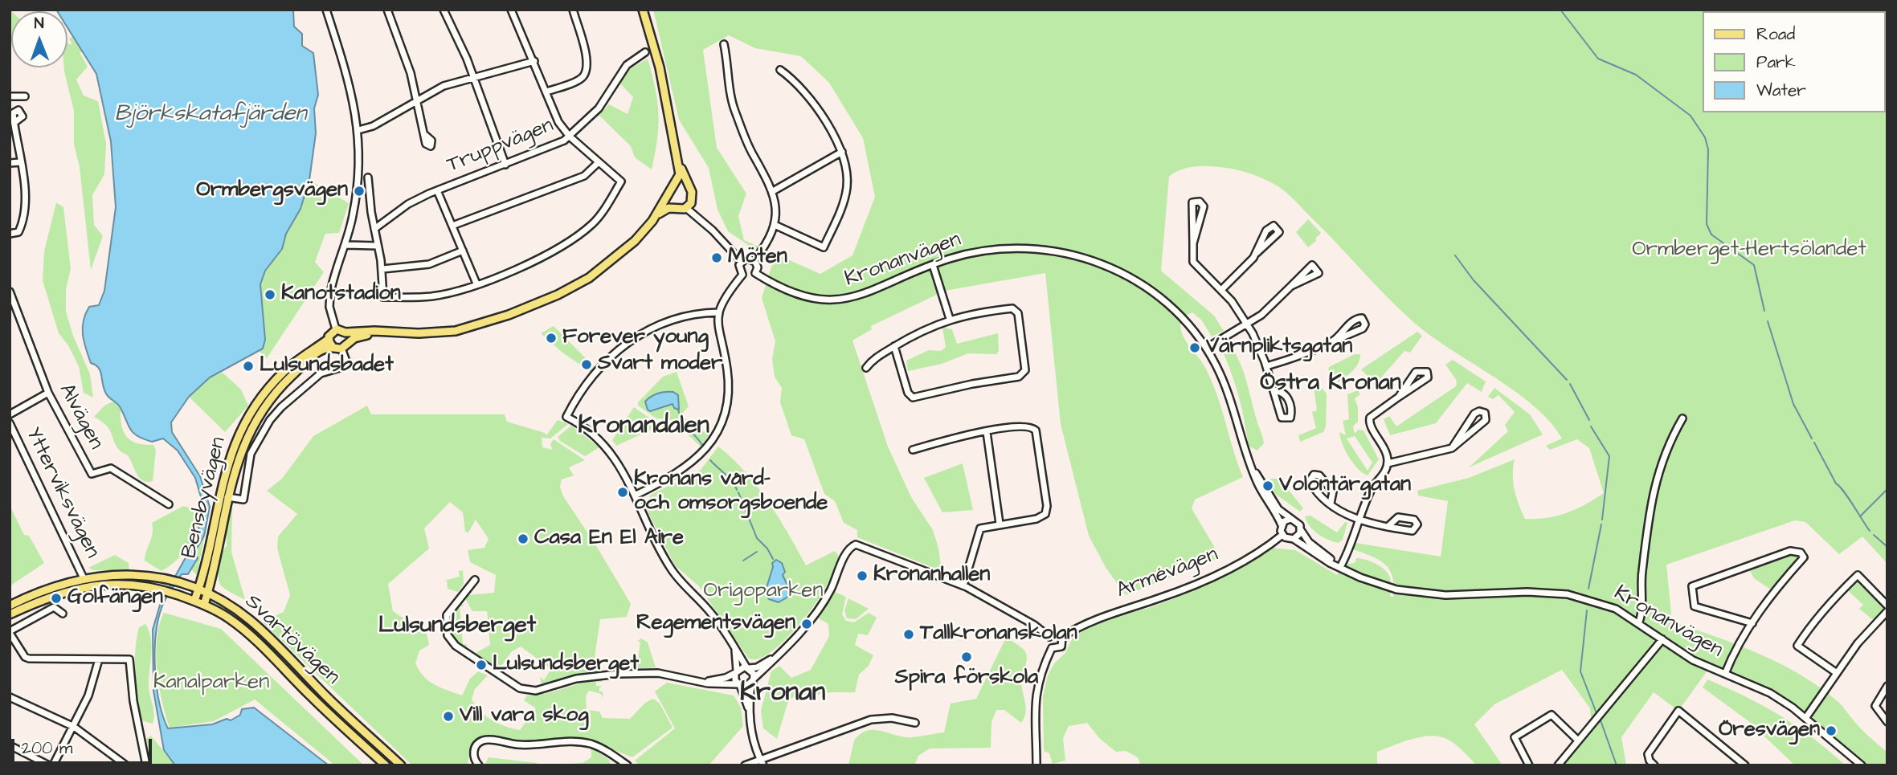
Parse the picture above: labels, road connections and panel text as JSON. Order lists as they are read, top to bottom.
{
  "streets": {
    "main road": ["Bensbyvägen", "Svartövägen"],
    "street": [
      "Truppvägen",
      "Kronanvägen",
      "Alvägen",
      "Ytterviksvägen",
      "Armévägen"
    ]
  },
  "crossings": [
    ["Kronanvägen", "Armévägen"],
    ["Ytterviksvägen", "Svartövägen"],
    ["Bensbyvägen", "Svartövägen"]
  ],
  "districts": [
    "Östra Kronan",
    "Kronandalen",
    "Lulsundsberget",
    "Kronan"
  ],
  "water": ["Björkskatafjärden"],
  "parks": ["Ormberget-Hertsölandet", "Origoparken", "Kanalparken"],
  "places": [
    "Ormbergsvägen",
    "Möten",
    "Kanotstadion",
    "Forever young",
    "Värnpliktsgatan",
    "Svart moder",
    "Lulsundsbadet",
    "Volontärgatan",
    "Kronans vård- och omsorgsboende",
    "Casa En El Aire",
    "Kronanhallen",
    "Golfängen",
    "Regementsvägen",
    "Tallkronanskolan",
    "Spira förskola",
    "Lulsundsberget",
    "Vill vara skog",
    "Öresvägen"
  ],
  "legend": ["Road", "Park", "Water"],
  "scale_bar": "200 m",
  "north": "top"
}
